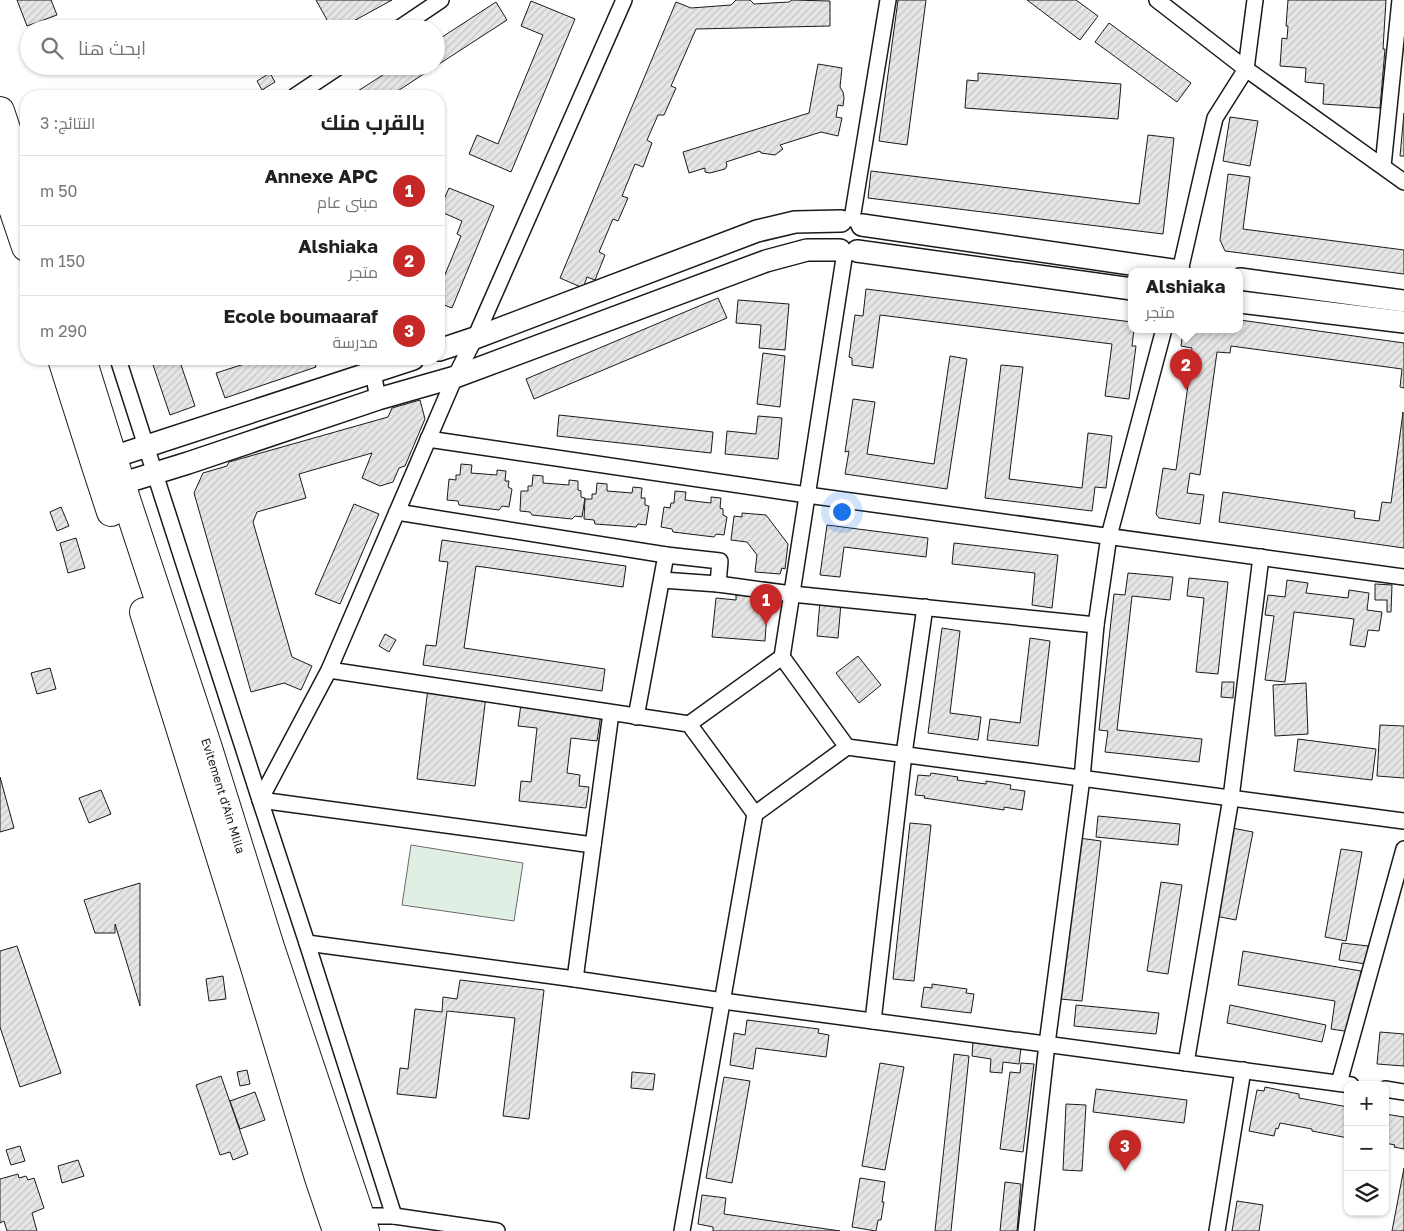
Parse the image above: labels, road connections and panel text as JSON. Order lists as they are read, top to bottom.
{
  "streets": {
    "highway": ["Evitement d'Ain Mlila"]
  },
  "page": {
    "search": "ابحث هنا",
    "heading": ["بالقرب منك", "النتائج: 3"],
    "list": [
      {
        "mark": "1",
        "name": "Annexe APC",
        "note": "مبنى عام",
        "value": "50 m"
      },
      {
        "mark": "2",
        "name": "Alshiaka",
        "note": "متجر",
        "value": "150 m"
      },
      {
        "mark": "3",
        "name": "Ecole boumaaraf",
        "note": "مدرسة",
        "value": "290 m"
      }
    ],
    "popup": ["Alshiaka", "متجر"],
    "pins": ["2", "1", "3"],
    "map_buttons": ["+", "−"]
  }
}
